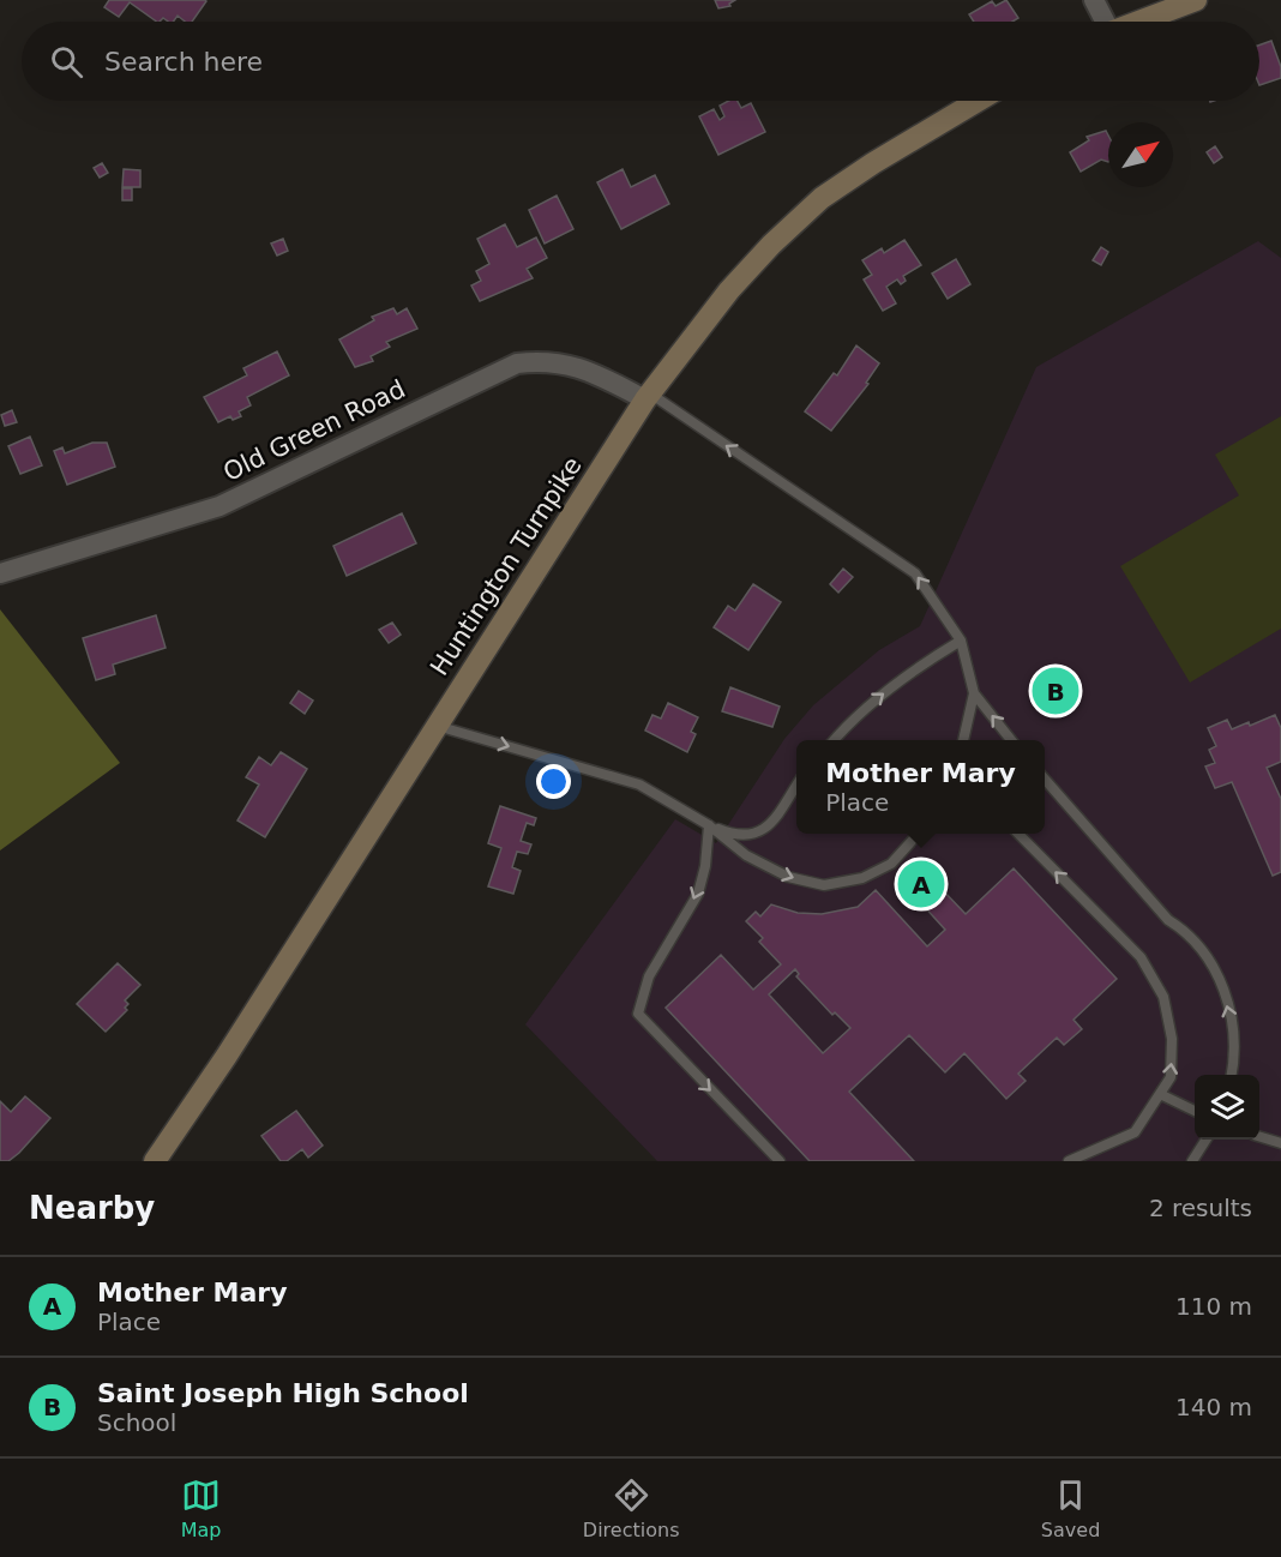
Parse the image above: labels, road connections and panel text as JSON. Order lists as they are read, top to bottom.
{
  "streets": {
    "main road": ["Huntington Turnpike"],
    "street": ["Old Green Road"]
  },
  "crossings": [
    ["Old Green Road", "Huntington Turnpike"]
  ],
  "north": "top right",
  "page": {
    "search": "Search here",
    "pins": ["B", "A"],
    "popup": ["Mother Mary", "Place"],
    "heading": ["Nearby", "2 results"],
    "list": [
      {
        "mark": "A",
        "name": "Mother Mary",
        "note": "Place",
        "value": "110 m"
      },
      {
        "mark": "B",
        "name": "Saint Joseph High School",
        "note": "School",
        "value": "140 m"
      }
    ],
    "nav": ["Map", "Directions", "Saved"]
  }
}
